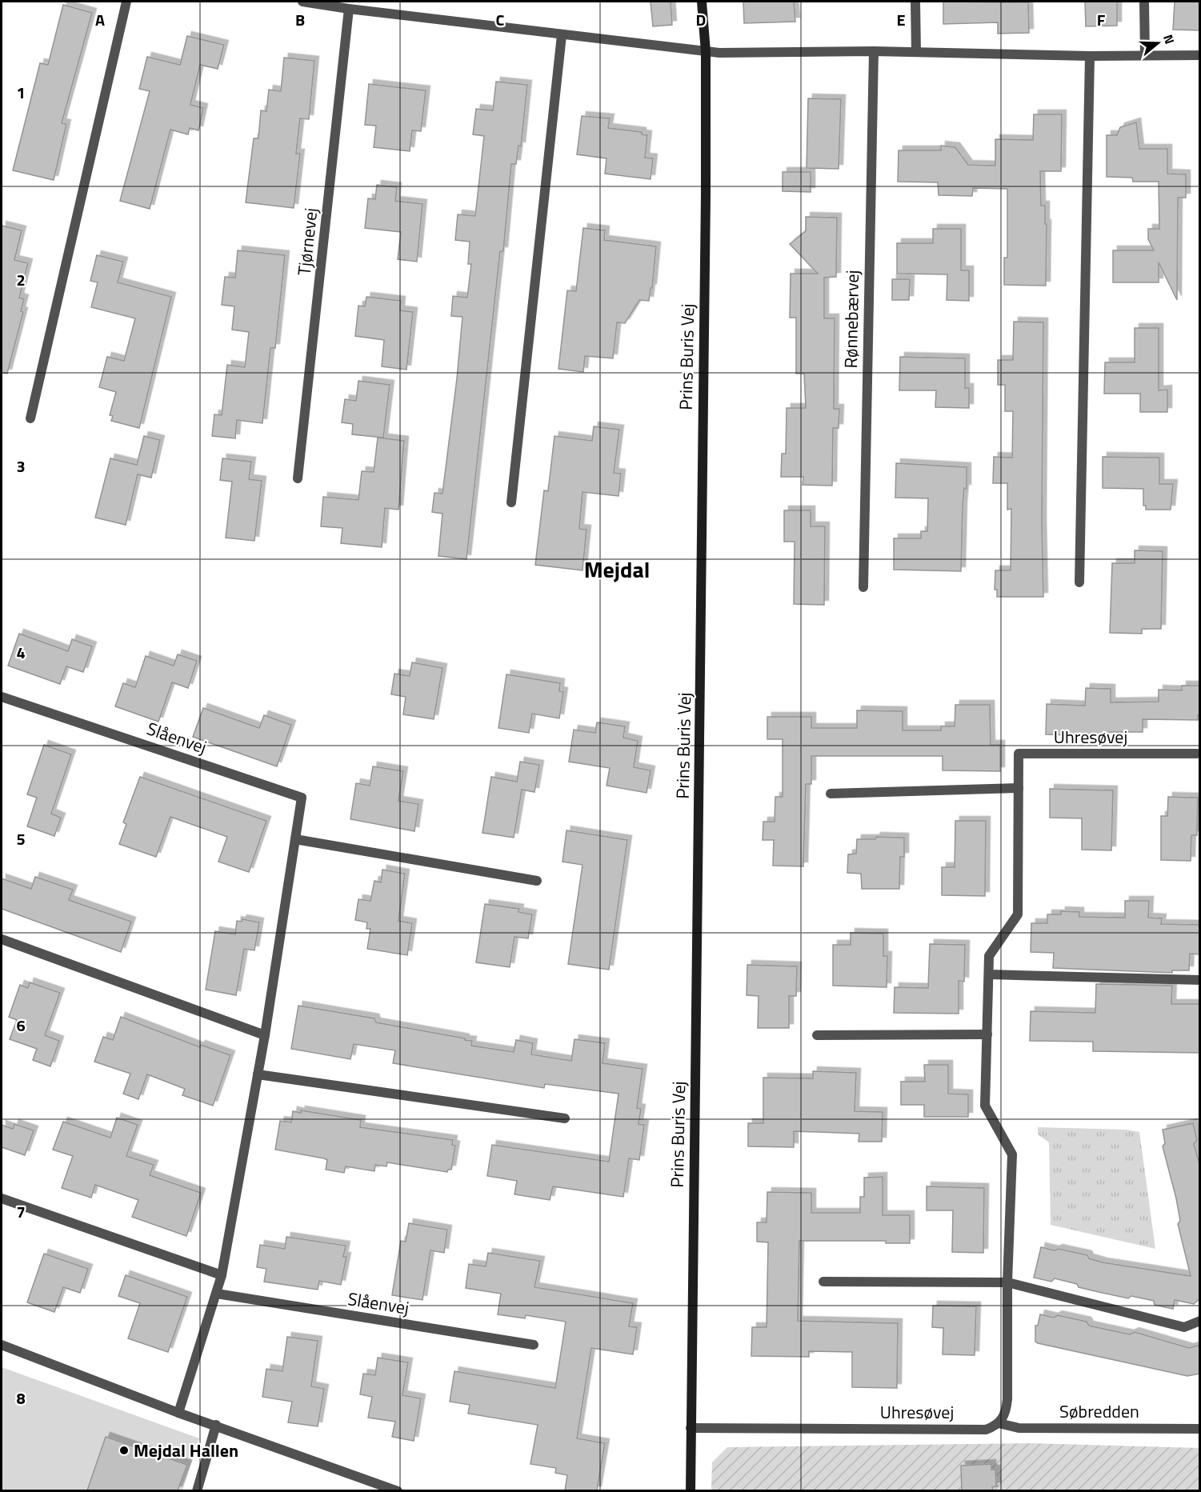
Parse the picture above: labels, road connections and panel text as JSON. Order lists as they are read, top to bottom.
{
  "streets": {
    "street": [
      "Tjørnevej",
      "Rønnebærvej",
      "Prins Buris Vej",
      "Uhresøvej",
      "Slåenvej",
      "Søbredden"
    ]
  },
  "crossings": [
    ["Prins Buris Vej", "Uhresøvej"],
    ["Uhresøvej", "Søbredden"]
  ],
  "districts": ["Mejdal"],
  "places": ["Mejdal Hallen"],
  "north": "right",
  "grid": {
    "columns": [
      "A",
      "B",
      "C",
      "D",
      "E",
      "F"
    ],
    "rows": [
      "1",
      "2",
      "3",
      "4",
      "5",
      "6",
      "7",
      "8"
    ]
  }
}
